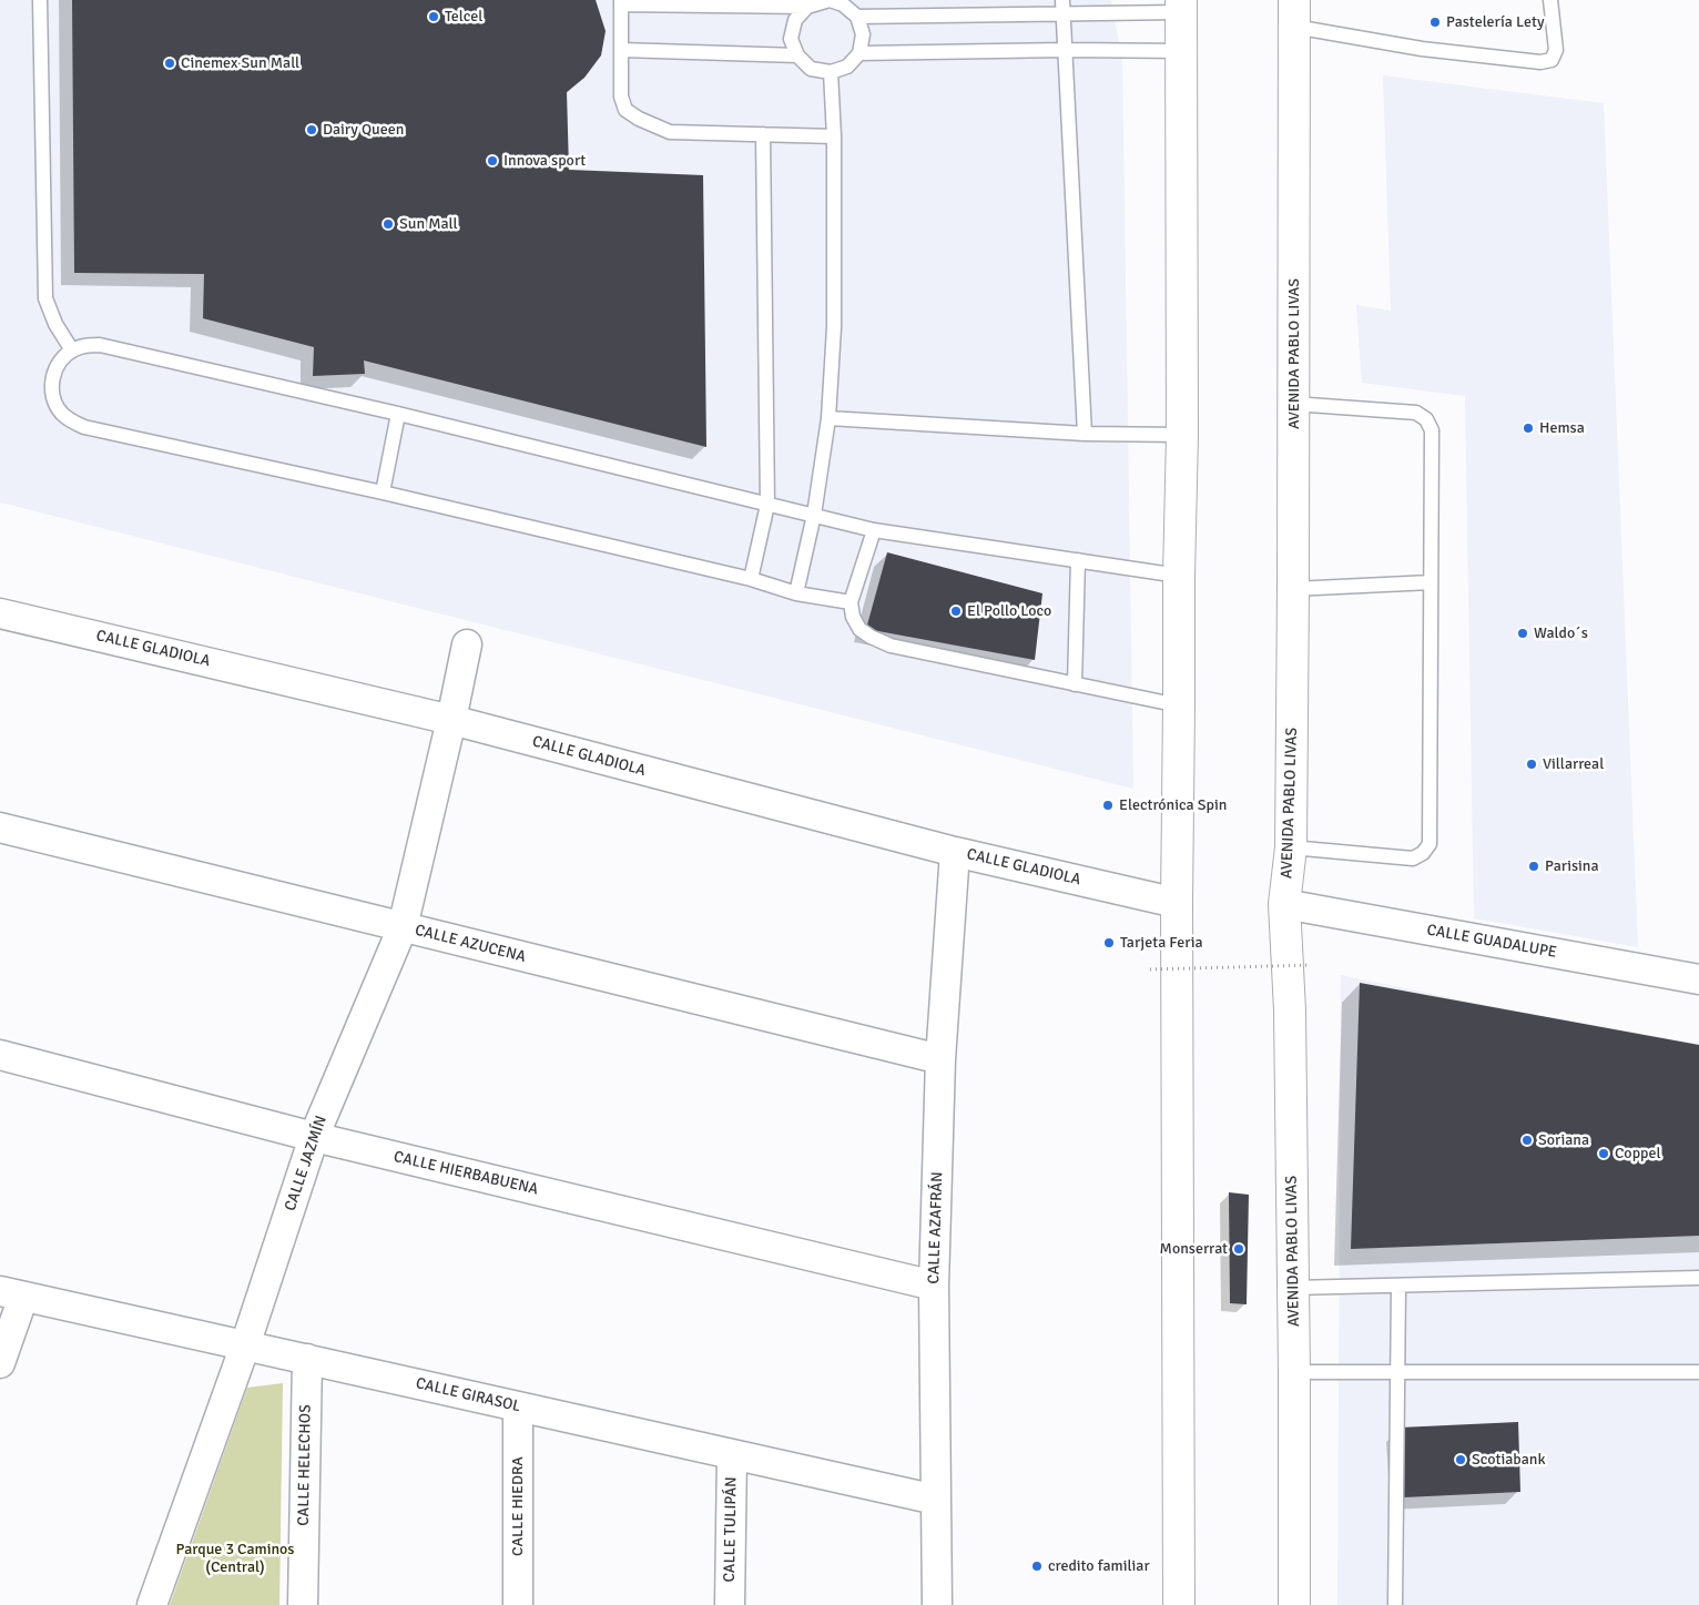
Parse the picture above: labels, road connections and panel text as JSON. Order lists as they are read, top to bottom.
{
  "streets": {
    "main road": ["AVENIDA PABLO LIVAS"],
    "street": [
      "CALLE GLADIOLA",
      "CALLE GUADALUPE",
      "CALLE AZUCENA",
      "CALLE JAZMÍN",
      "CALLE HIERBABUENA",
      "CALLE AZAFRÁN",
      "CALLE GIRASOL",
      "CALLE HELECHOS",
      "CALLE HIEDRA",
      "CALLE TULIPÁN"
    ]
  },
  "crossings": [
    ["AVENIDA PABLO LIVAS", "CALLE GUADALUPE"],
    ["CALLE GLADIOLA", "CALLE JAZMÍN"],
    ["CALLE GLADIOLA", "CALLE AZAFRÁN"],
    ["CALLE AZUCENA", "CALLE JAZMÍN"],
    ["CALLE AZUCENA", "CALLE AZAFRÁN"],
    ["CALLE JAZMÍN", "CALLE HIERBABUENA"],
    ["CALLE JAZMÍN", "CALLE GIRASOL"],
    ["CALLE HIERBABUENA", "CALLE AZAFRÁN"],
    ["CALLE AZAFRÁN", "CALLE GIRASOL"],
    ["CALLE GIRASOL", "CALLE HELECHOS"],
    ["CALLE GIRASOL", "CALLE HIEDRA"],
    ["CALLE GIRASOL", "CALLE TULIPÁN"]
  ],
  "parks": ["Parque 3 Caminos (Central)"],
  "places": [
    "Telcel",
    "Pastelería Lety",
    "Cinemex Sun Mall",
    "Dairy Queen",
    "Innova sport",
    "Sun Mall",
    "Hemsa",
    "El Pollo Loco",
    "Waldo´s",
    "Villarreal",
    "Electrónica Spin",
    "Parisina",
    "Tarjeta Feria",
    "Soriana",
    "Coppel",
    "Monserrat",
    "Scotiabank",
    "credito familiar"
  ]
}
